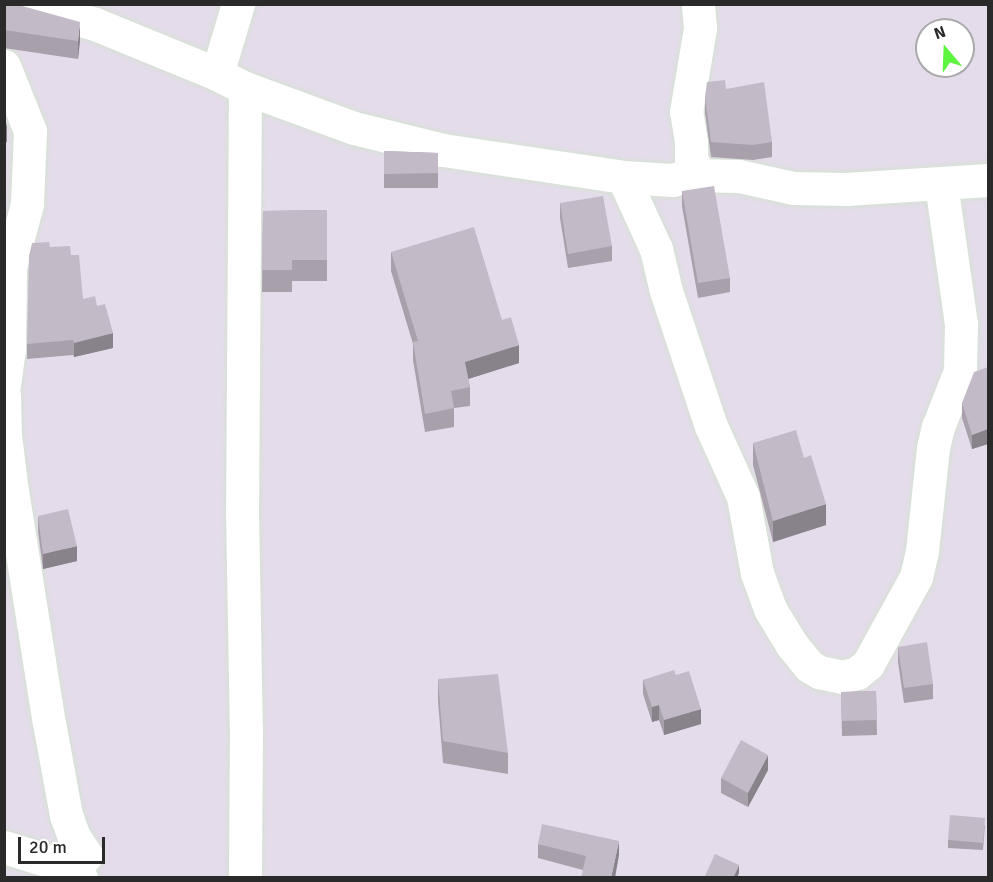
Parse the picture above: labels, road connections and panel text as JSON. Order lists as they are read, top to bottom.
{
  "scale_bar": "20 m",
  "north": "top"
}
